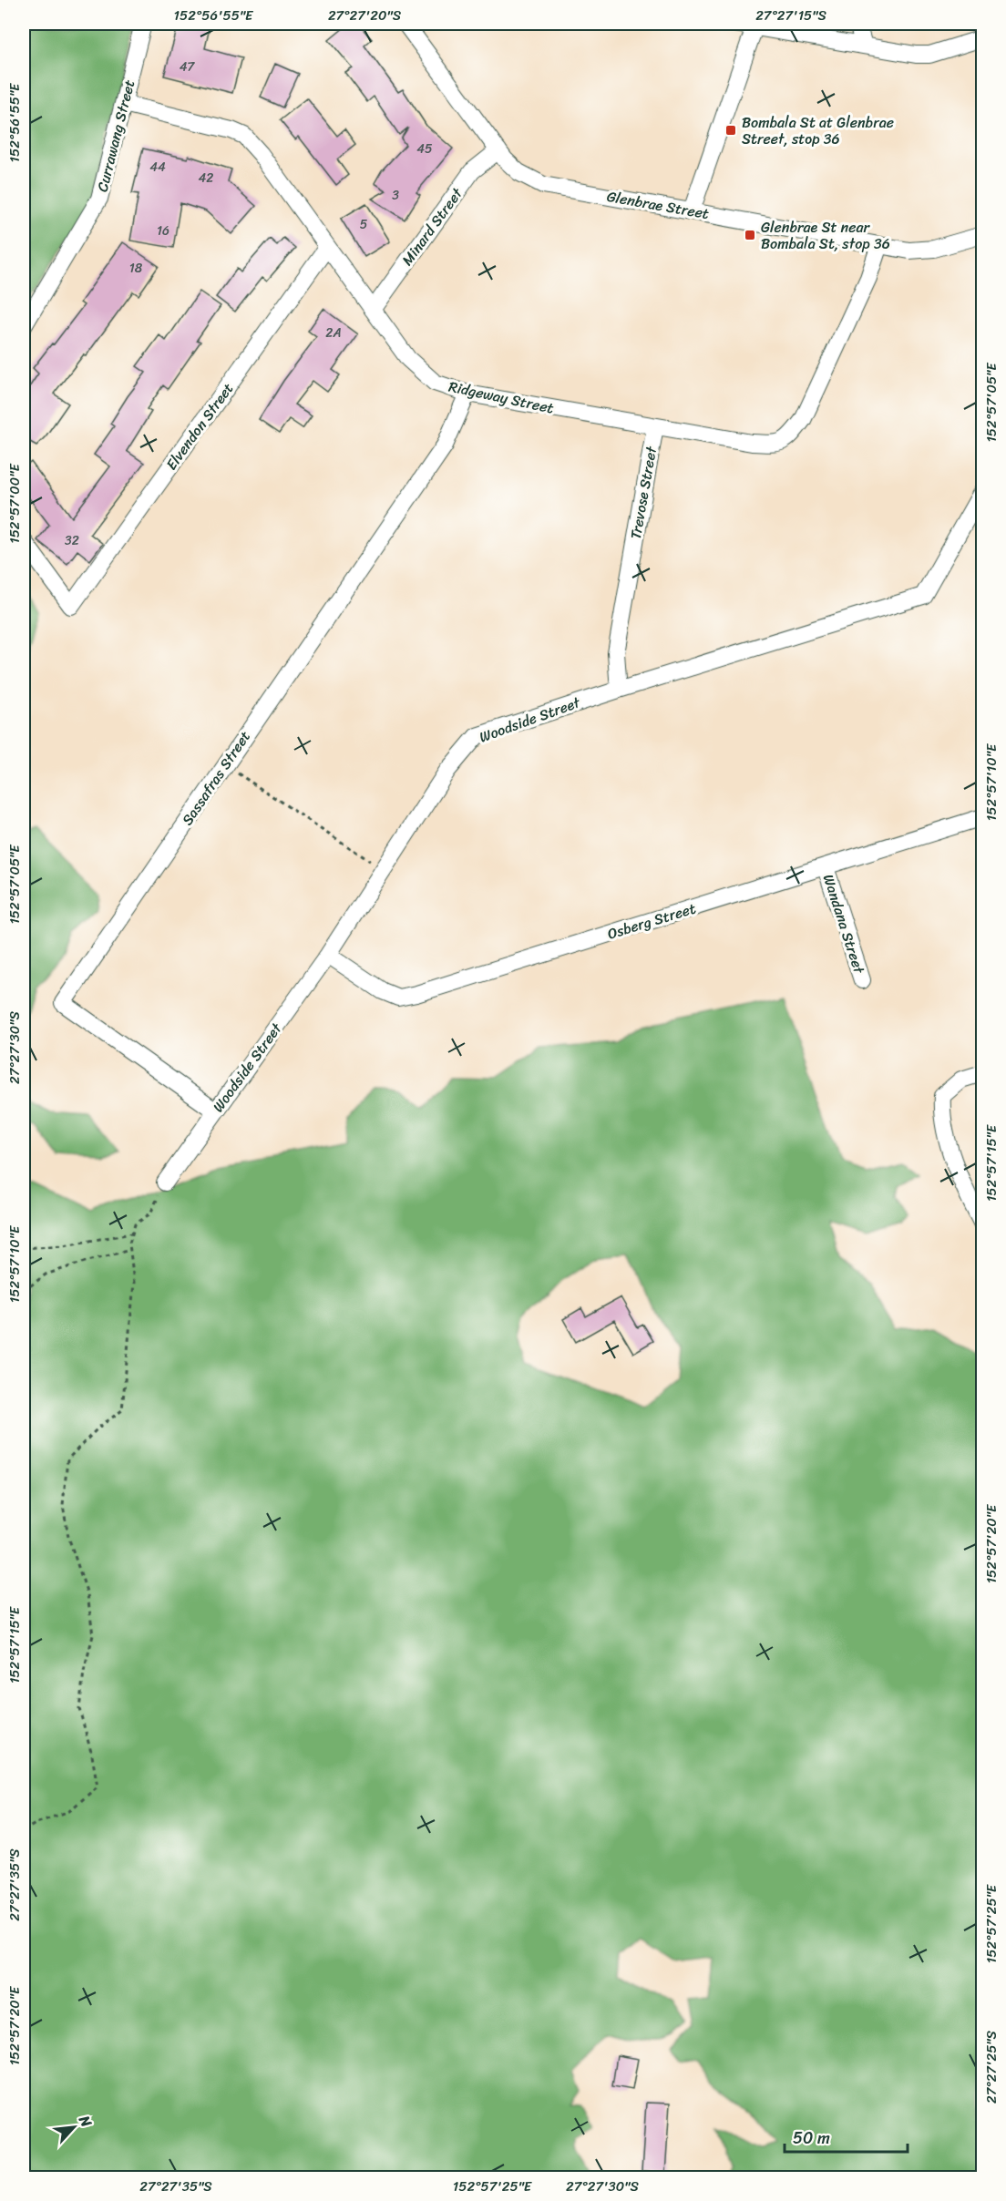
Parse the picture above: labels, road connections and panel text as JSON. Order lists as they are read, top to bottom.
{
  "streets": {
    "street": [
      "Currawang Street",
      "Glenbrae Street",
      "Minard Street",
      "Ridgeway Street",
      "Elvendon Street",
      "Trevose Street",
      "Woodside Street",
      "Sassafras Street",
      "Osberg Street",
      "Wandana Street"
    ]
  },
  "crossings": [
    ["Currawang Street", "Ridgeway Street"],
    ["Glenbrae Street", "Minard Street"],
    ["Glenbrae Street", "Ridgeway Street"],
    ["Minard Street", "Ridgeway Street"],
    ["Ridgeway Street", "Elvendon Street"],
    ["Ridgeway Street", "Trevose Street"],
    ["Ridgeway Street", "Sassafras Street"],
    ["Trevose Street", "Woodside Street"],
    ["Woodside Street", "Sassafras Street"],
    ["Woodside Street", "Osberg Street"],
    ["Osberg Street", "Wandana Street"]
  ],
  "places": {
    "transit": ["Bombala St at Glenbrae Street, stop 36", "Glenbrae St near Bombala St, stop 36"]
  },
  "house_numbers": [
    "47",
    "45",
    "44",
    "42",
    "3",
    "5",
    "16",
    "18",
    "2A",
    "32"
  ],
  "scale_bar": "50 m",
  "north": "top right",
  "coordinates": [
    "152°56'55\"E",
    "27°27'20\"S",
    "27°27'15\"S",
    "152°57'05\"E",
    "152°57'00\"E",
    "152°57'10\"E",
    "27°27'30\"S",
    "152°57'15\"E",
    "152°57'20\"E",
    "27°27'35\"S",
    "152°57'25\"E",
    "27°27'25\"S"
  ]
}
